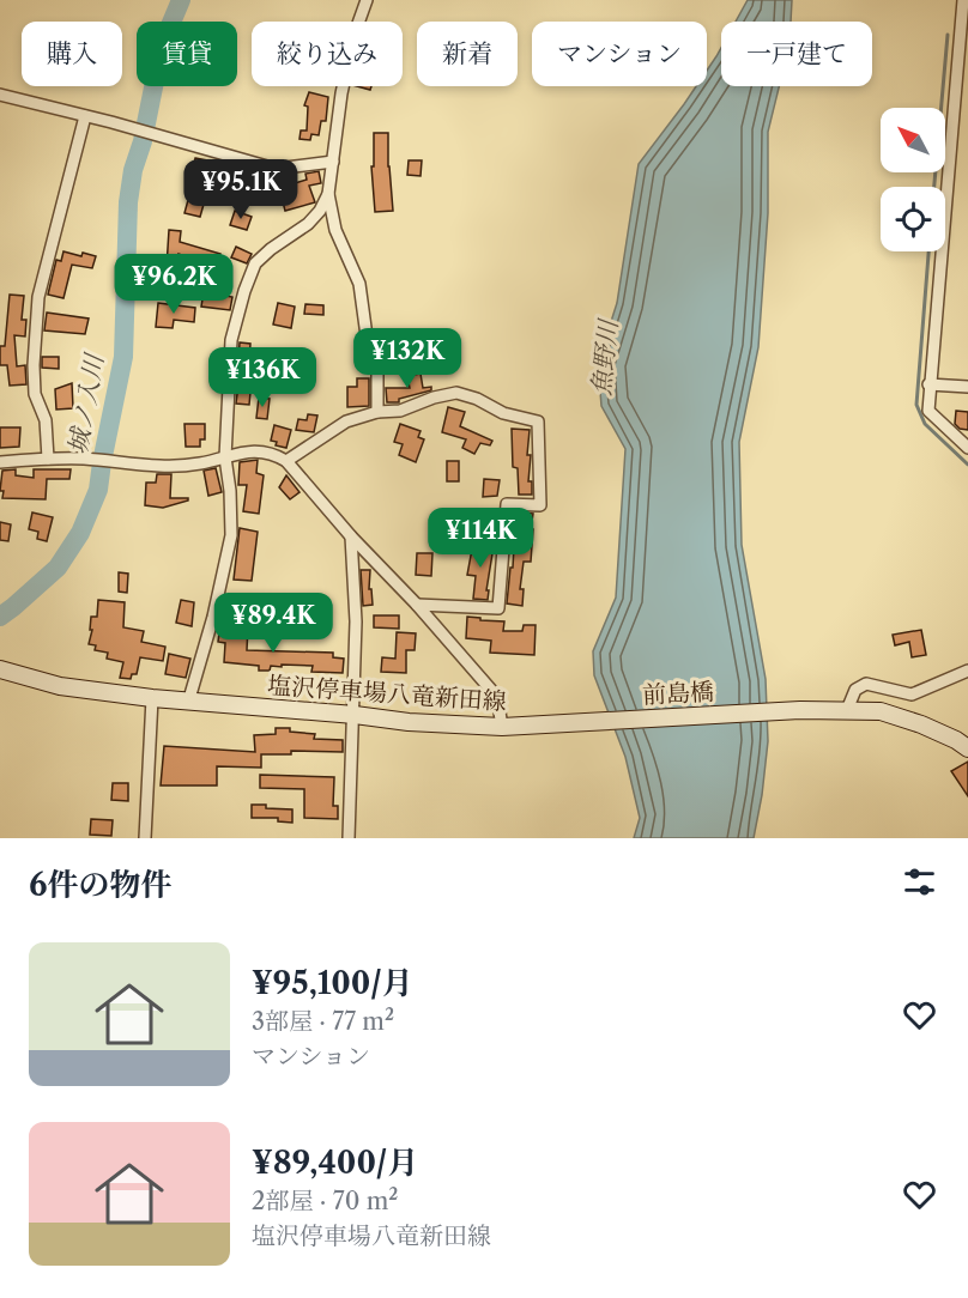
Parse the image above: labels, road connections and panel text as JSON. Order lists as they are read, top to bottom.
{
  "streets": {
    "main road": ["塩沢停車場八竜新田線", "前島橋"]
  },
  "crossings": [
    ["塩沢停車場八竜新田線", "前島橋"]
  ],
  "water": ["魚野川", "城ノ入川"],
  "north": "top left",
  "page": {
    "chip": [
      "購入",
      "賃貸",
      "絞り込み",
      "新着",
      "マンション",
      "一戸建て"
    ],
    "price": [
      "¥95.1K",
      "¥96.2K",
      "¥132K",
      "¥136K",
      "¥114K",
      "¥89.4K"
    ],
    "heading": "6件の物件",
    "list": [
      {
        "name": "¥95,100/月",
        "note": "3部屋 · 77 m² · マンション"
      },
      {
        "name": "¥89,400/月",
        "note": "2部屋 · 70 m² · 塩沢停車場八竜新田線"
      }
    ]
  }
}
